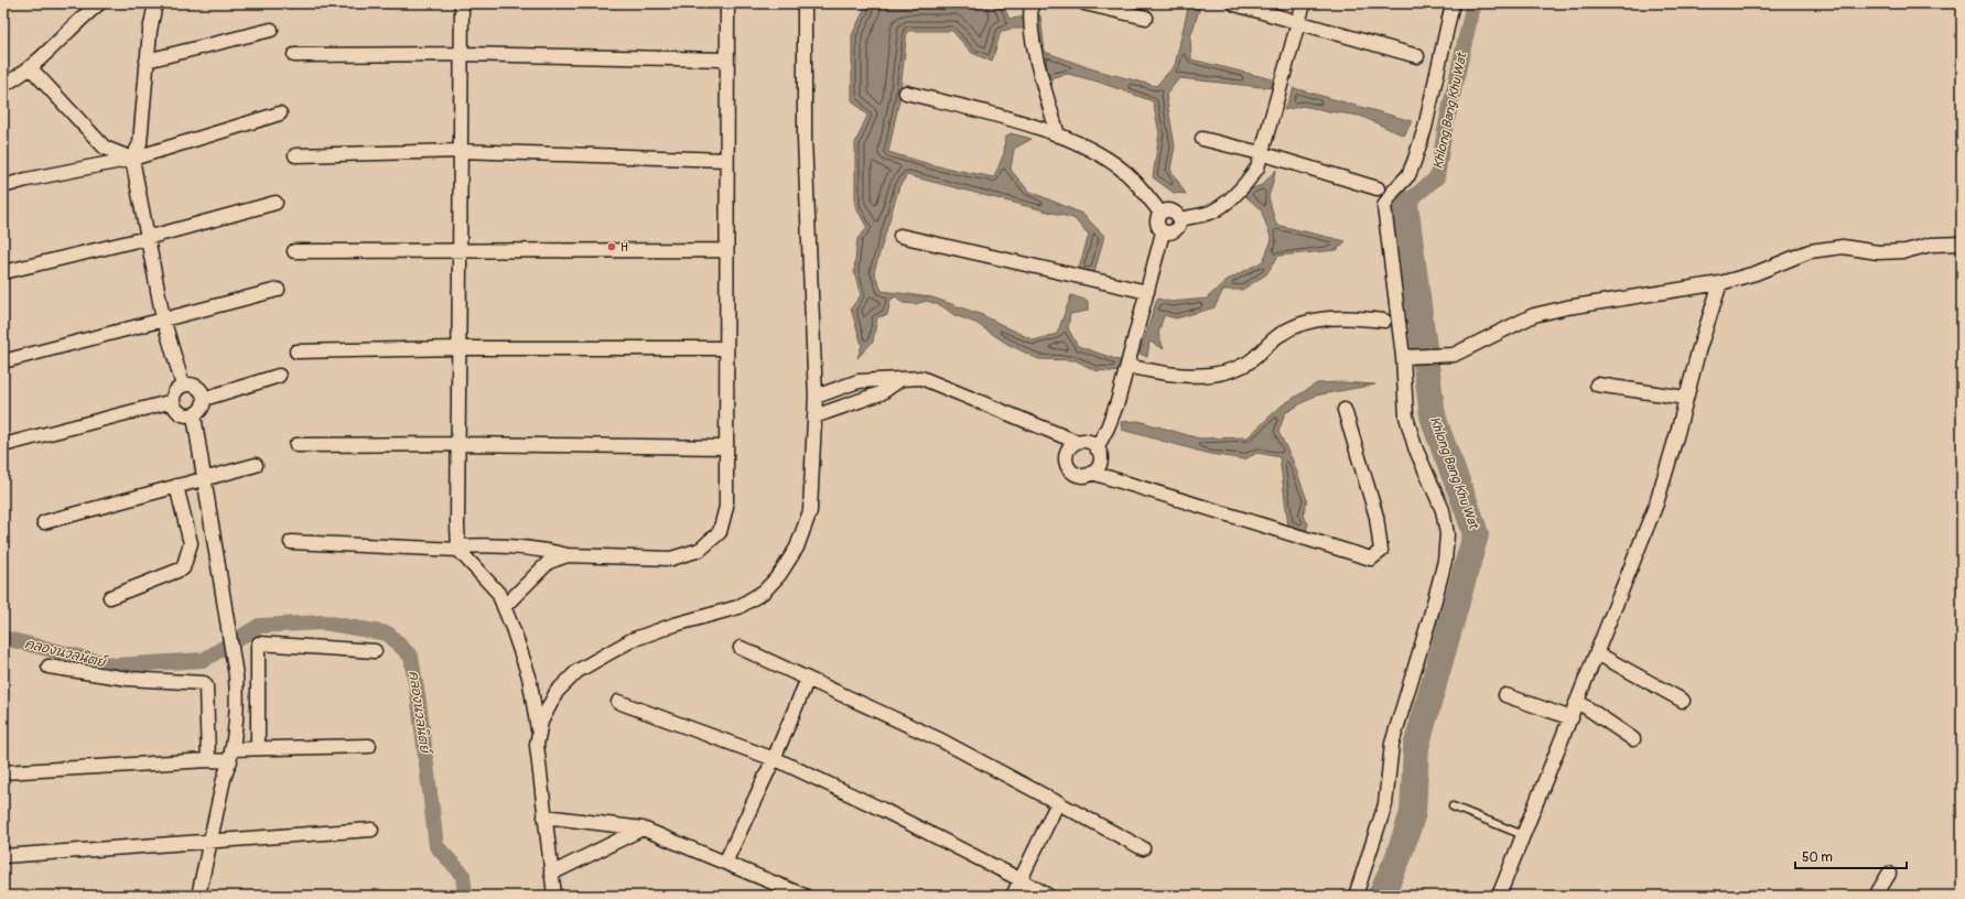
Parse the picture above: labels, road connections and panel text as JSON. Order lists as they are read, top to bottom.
{
  "water": ["Khlong Bang Khu Wat", "คลองนวลนิตย์"],
  "places": ["H"],
  "scale_bar": "50 m"
}
